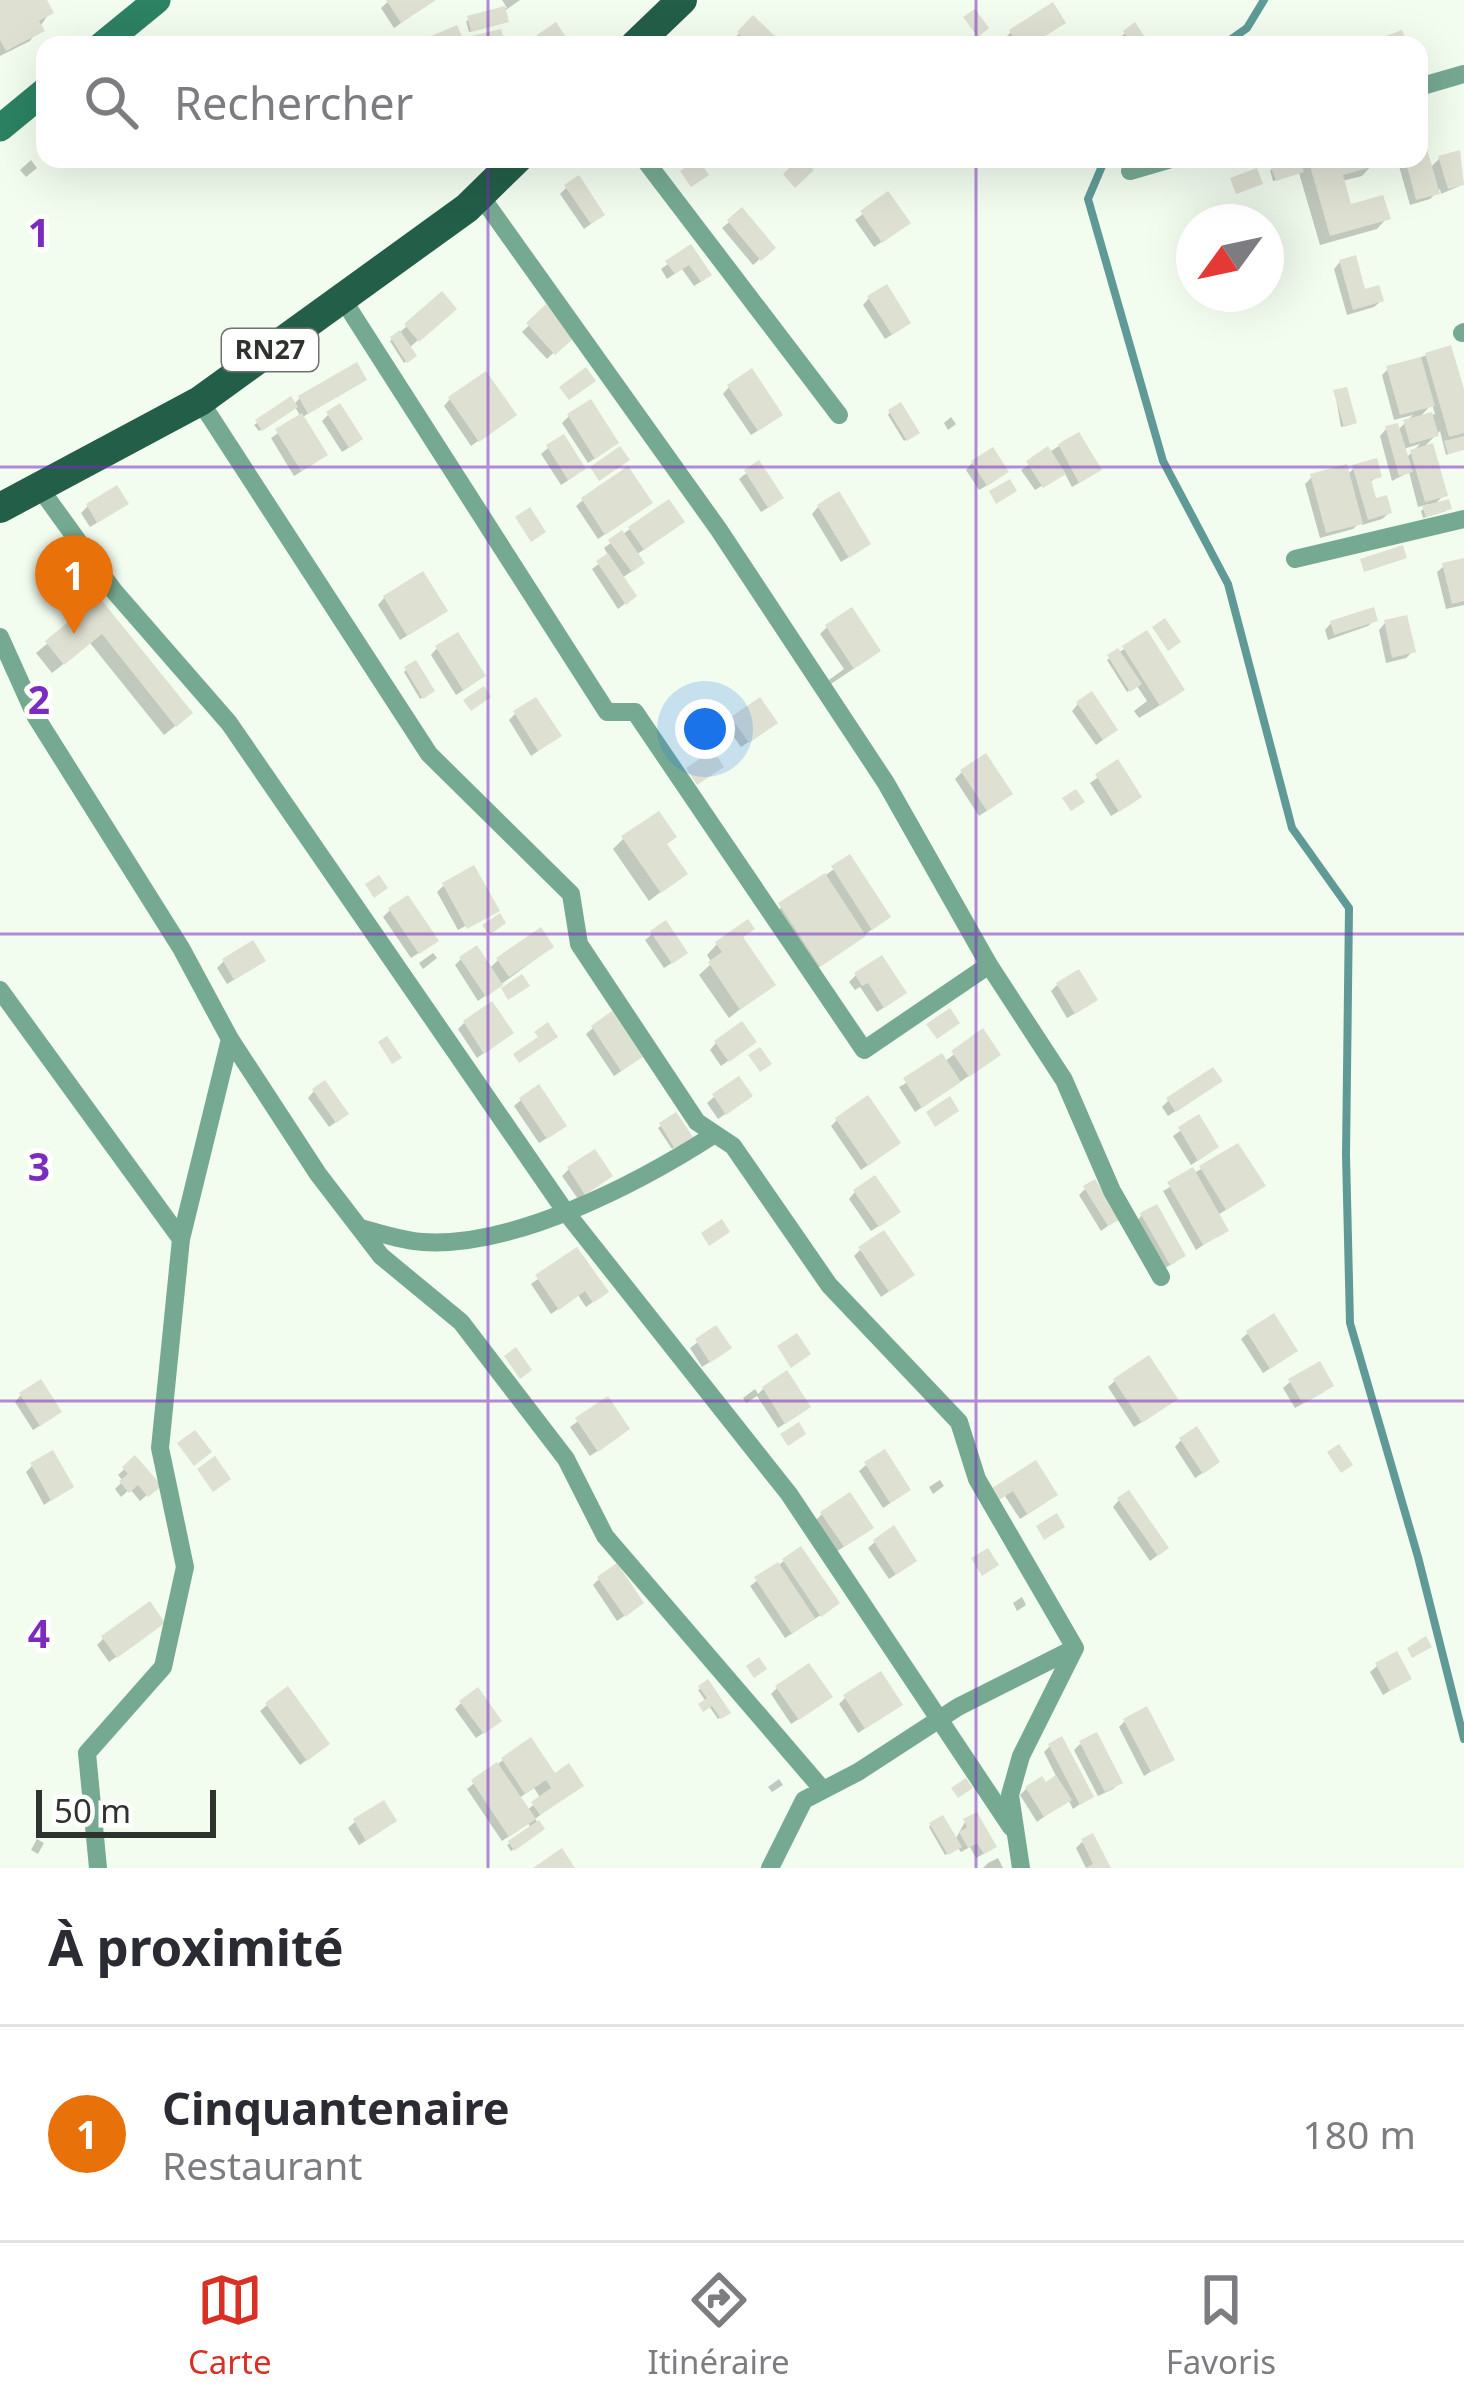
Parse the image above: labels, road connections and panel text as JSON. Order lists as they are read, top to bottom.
{
  "streets": {
    "main road": ["RN27"]
  },
  "scale_bar": "50 m",
  "north": "bottom left",
  "page": {
    "search": "Rechercher",
    "pins": "1",
    "scale": "50 m",
    "heading": "À proximité",
    "list": [
      {
        "mark": "1",
        "name": "Cinquantenaire",
        "note": "Restaurant",
        "value": "180 m"
      }
    ],
    "nav": ["Carte", "Itinéraire", "Favoris"]
  },
  "grid": {
    "rows": [
      "1",
      "2",
      "3",
      "4"
    ]
  }
}
